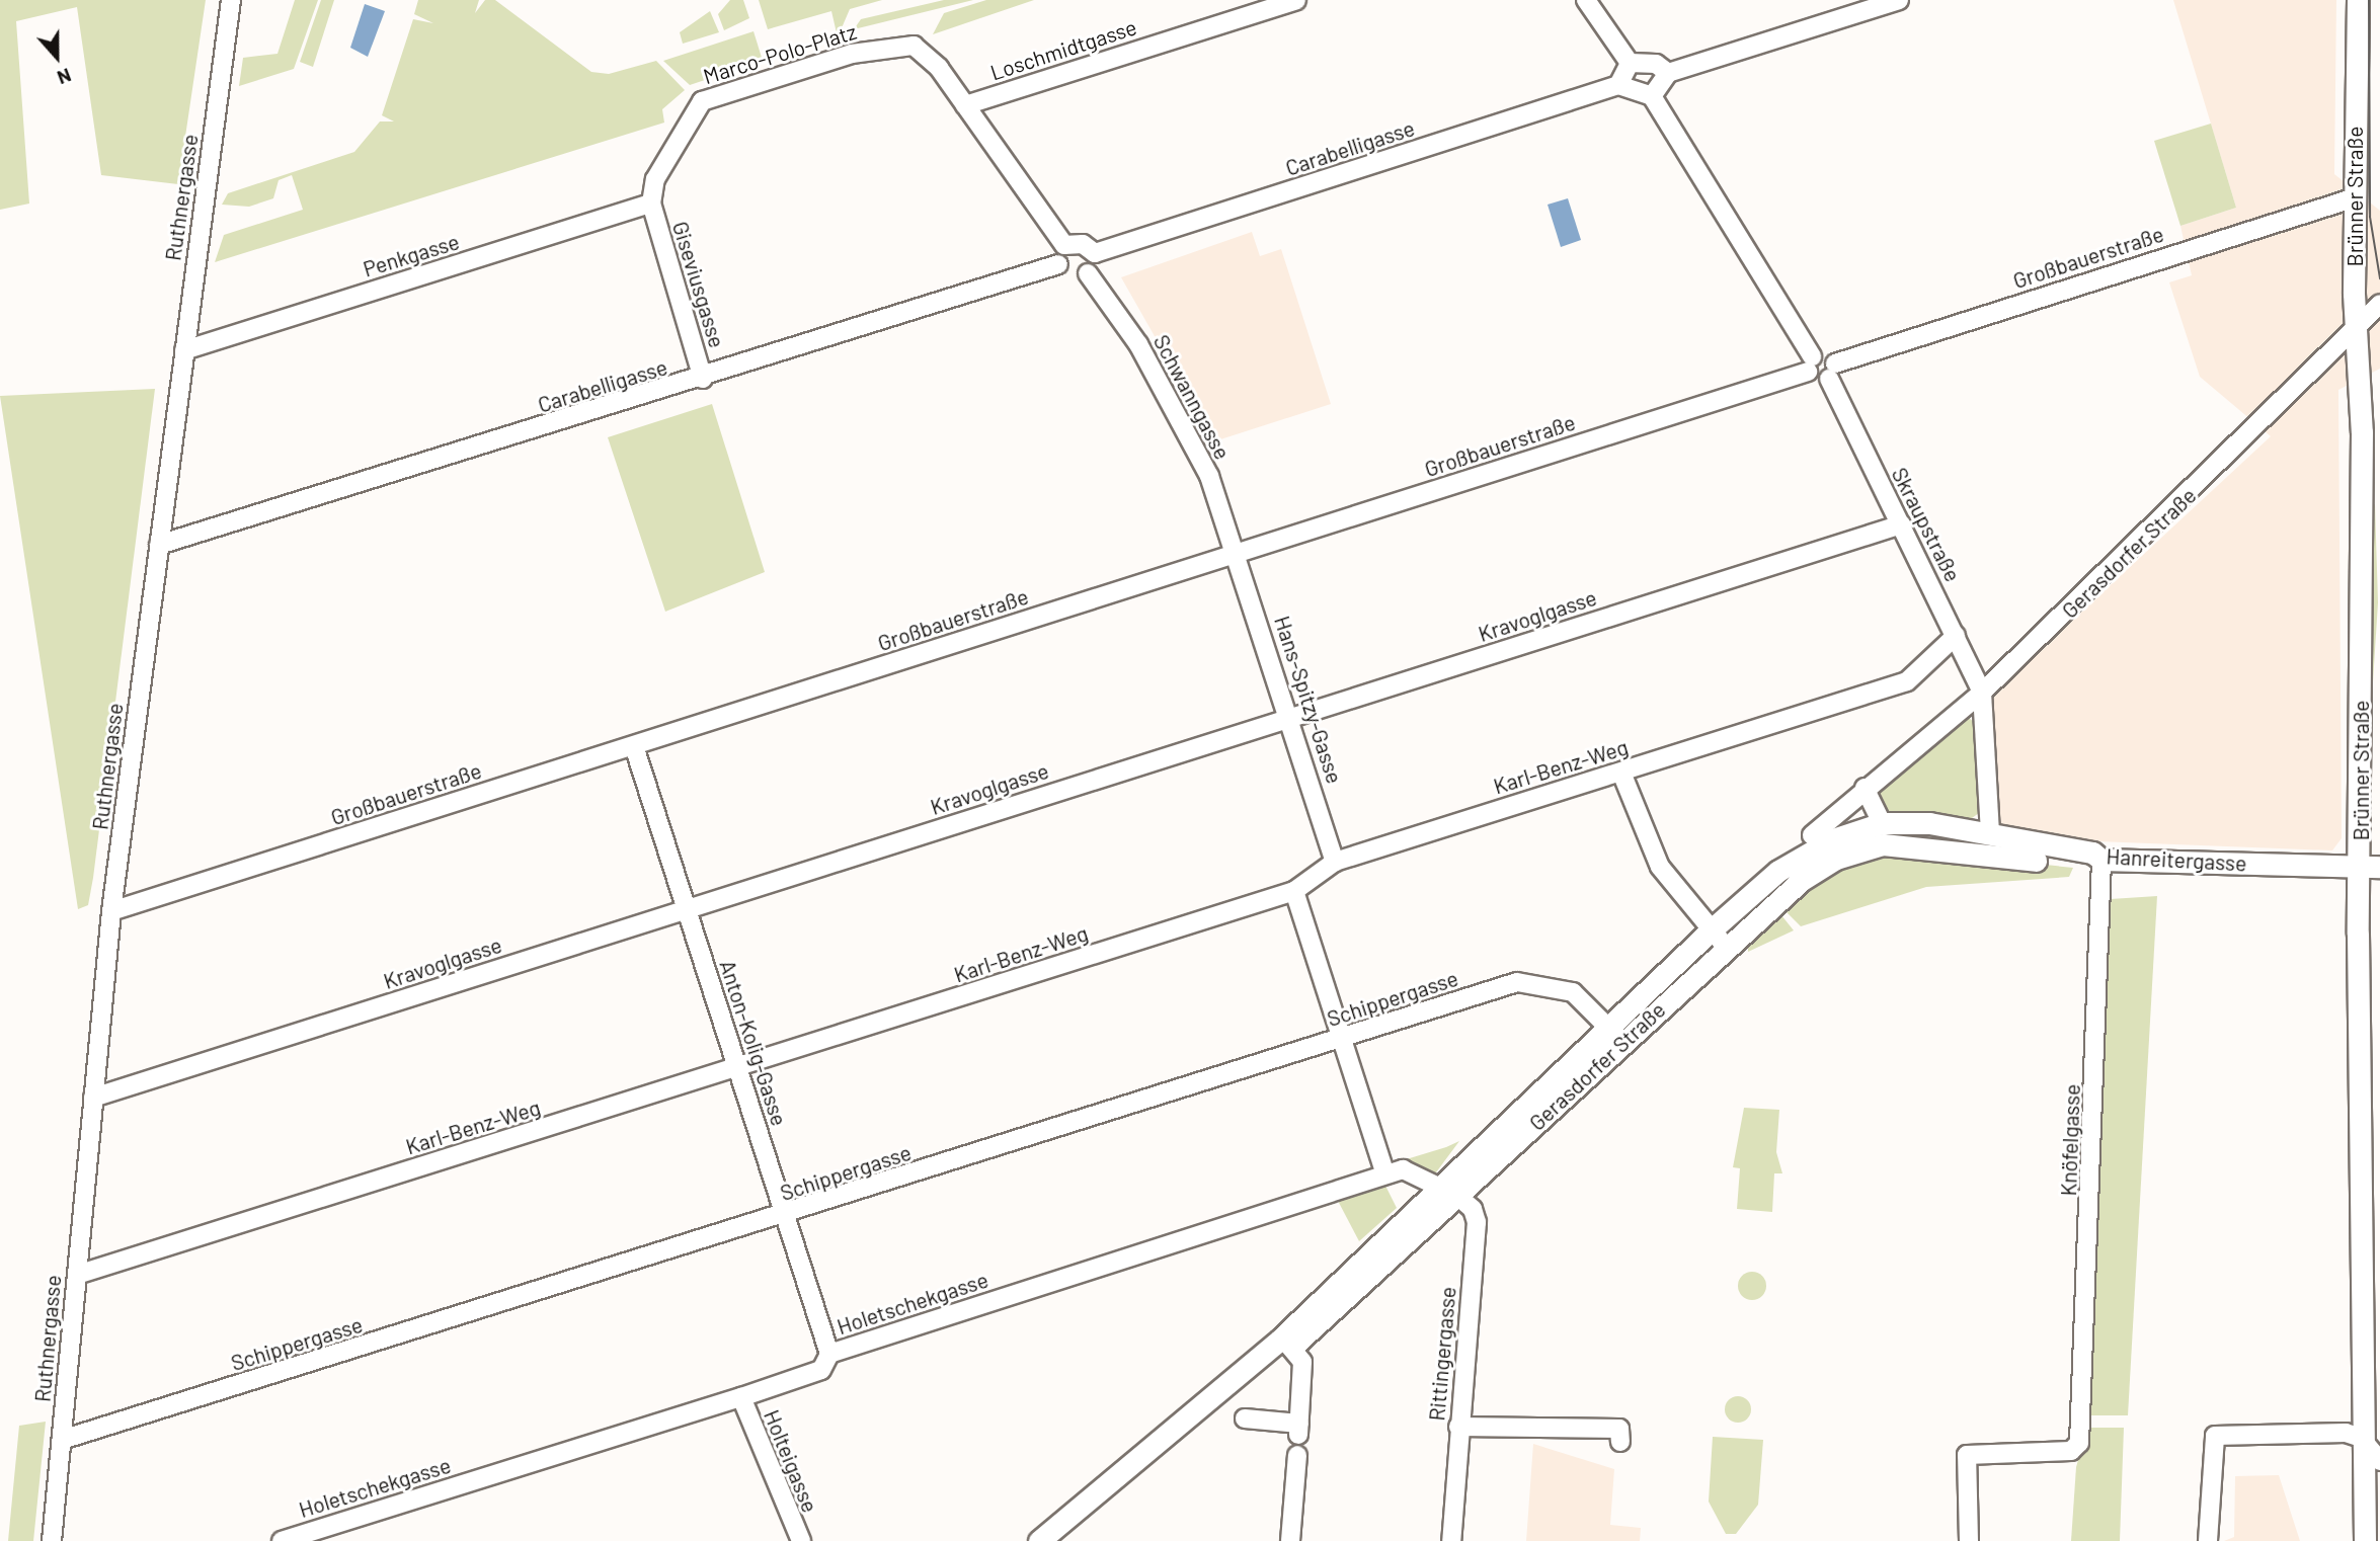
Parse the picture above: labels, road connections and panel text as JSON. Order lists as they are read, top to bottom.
{
  "streets": {
    "main road": ["Brünner Straße", "Gerasdorfer Straße", "Hanreitergasse"],
    "street": [
      "Loschmidtgasse",
      "Marco-Polo-Platz",
      "Carabelligasse",
      "Ruthnergasse",
      "Penkgasse",
      "Großbauerstraße",
      "Giseviusgasse",
      "Schwanngasse",
      "Skraupstraße",
      "Kravoglgasse",
      "Hans-Spitzy-Gasse",
      "Karl-Benz-Weg",
      "Schippergasse",
      "Anton-Kolig-Gasse",
      "Knöfelgasse",
      "Holetschekgasse",
      "Rittingergasse",
      "Holteigasse"
    ]
  },
  "crossings": [
    ["Loschmidtgasse", "Marco-Polo-Platz"],
    ["Marco-Polo-Platz", "Penkgasse"],
    ["Marco-Polo-Platz", "Giseviusgasse"],
    ["Carabelligasse", "Ruthnergasse"],
    ["Carabelligasse", "Giseviusgasse"],
    ["Carabelligasse", "Schwanngasse"],
    ["Brünner Straße", "Großbauerstraße"],
    ["Brünner Straße", "Gerasdorfer Straße"],
    ["Brünner Straße", "Hanreitergasse"],
    ["Ruthnergasse", "Penkgasse"],
    ["Ruthnergasse", "Großbauerstraße"],
    ["Ruthnergasse", "Kravoglgasse"],
    ["Ruthnergasse", "Karl-Benz-Weg"],
    ["Ruthnergasse", "Schippergasse"],
    ["Penkgasse", "Giseviusgasse"],
    ["Großbauerstraße", "Schwanngasse"],
    ["Großbauerstraße", "Skraupstraße"],
    ["Großbauerstraße", "Hans-Spitzy-Gasse"],
    ["Großbauerstraße", "Anton-Kolig-Gasse"],
    ["Schwanngasse", "Hans-Spitzy-Gasse"],
    ["Skraupstraße", "Gerasdorfer Straße"],
    ["Skraupstraße", "Kravoglgasse"],
    ["Skraupstraße", "Karl-Benz-Weg"],
    ["Gerasdorfer Straße", "Hanreitergasse"],
    ["Gerasdorfer Straße", "Schippergasse"],
    ["Gerasdorfer Straße", "Knöfelgasse"],
    ["Gerasdorfer Straße", "Holetschekgasse"],
    ["Gerasdorfer Straße", "Rittingergasse"],
    ["Kravoglgasse", "Hans-Spitzy-Gasse"],
    ["Kravoglgasse", "Anton-Kolig-Gasse"],
    ["Hans-Spitzy-Gasse", "Karl-Benz-Weg"],
    ["Karl-Benz-Weg", "Anton-Kolig-Gasse"],
    ["Hanreitergasse", "Knöfelgasse"],
    ["Schippergasse", "Anton-Kolig-Gasse"],
    ["Anton-Kolig-Gasse", "Holetschekgasse"],
    ["Holetschekgasse", "Rittingergasse"],
    ["Holetschekgasse", "Holteigasse"]
  ],
  "north": "bottom"
}
